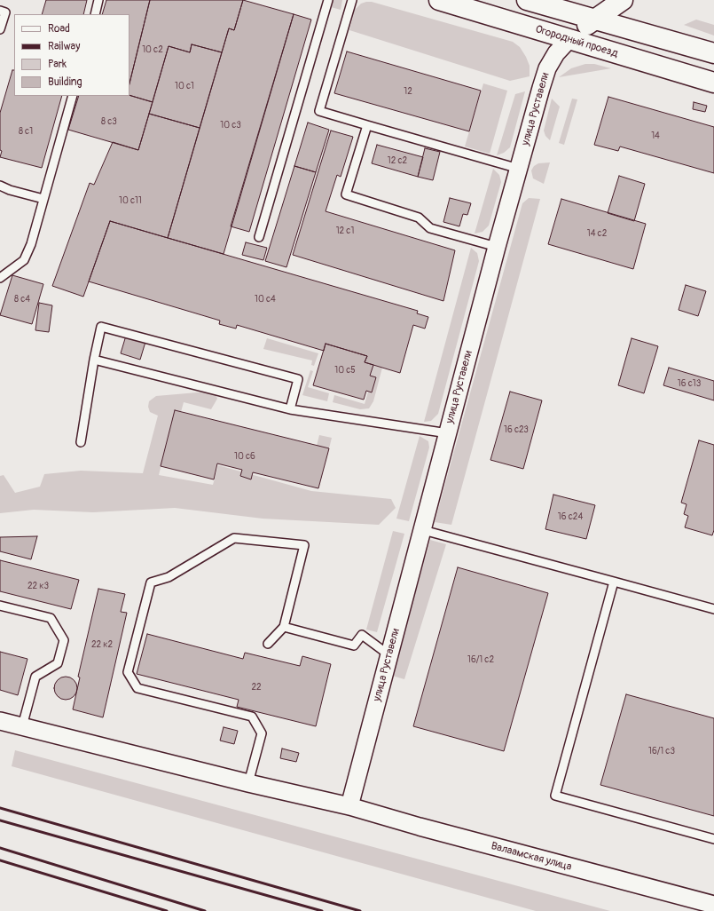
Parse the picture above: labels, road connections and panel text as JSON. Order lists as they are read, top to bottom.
{
  "streets": {
    "main road": ["Огородный проезд", "улица Руставели"],
    "street": ["Валаамская улица"]
  },
  "crossings": [
    ["Огородный проезд", "улица Руставели"],
    ["улица Руставели", "Валаамская улица"]
  ],
  "house_numbers": [
    "10 с2",
    "10 c1",
    "12",
    "8 с3",
    "10 с3",
    "8 с1",
    "14",
    "12 с2",
    "10 с11",
    "12 с1",
    "14 с2",
    "8 c4",
    "10 с4",
    "10 с5",
    "16 c13",
    "16 c23",
    "10 с6",
    "16 c24",
    "22 к3",
    "22 к2",
    "16/1 с2",
    "22",
    "16/1 с3"
  ],
  "legend": [
    "Road",
    "Railway",
    "Park",
    "Building"
  ]
}
